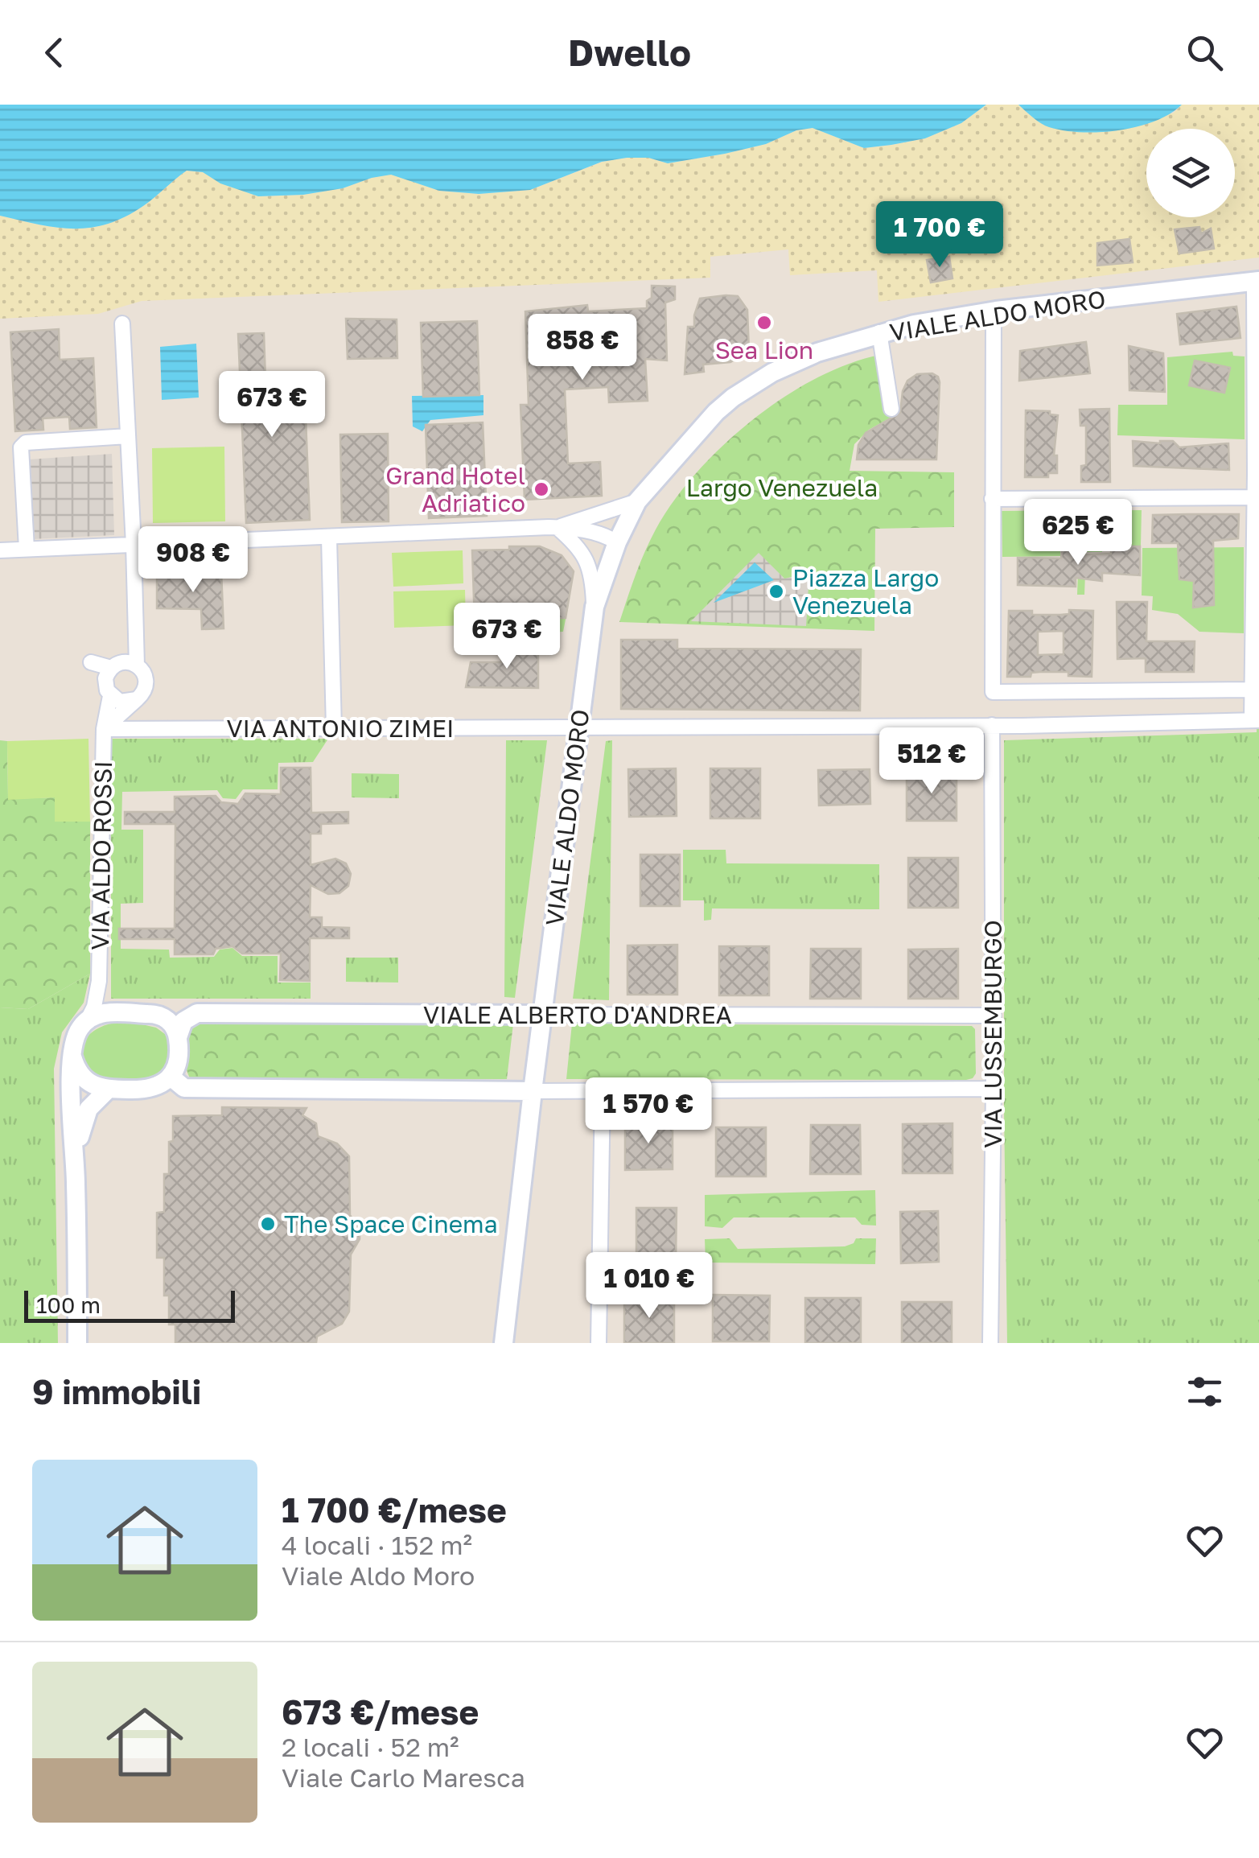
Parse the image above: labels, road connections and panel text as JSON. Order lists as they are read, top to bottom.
{
  "streets": {
    "street": [
      "VIALE ALDO MORO",
      "VIA ANTONIO ZIMEI",
      "VIA ALDO ROSSI",
      "VIALE ALBERTO D'ANDREA",
      "VIA LUSSEMBURGO"
    ]
  },
  "crossings": [
    ["VIALE ALDO MORO", "VIA ANTONIO ZIMEI"],
    ["VIALE ALDO MORO", "VIALE ALBERTO D'ANDREA"],
    ["VIA ANTONIO ZIMEI", "VIA ALDO ROSSI"],
    ["VIA ANTONIO ZIMEI", "VIA LUSSEMBURGO"],
    ["VIA ALDO ROSSI", "VIALE ALBERTO D'ANDREA"],
    ["VIALE ALBERTO D'ANDREA", "VIA LUSSEMBURGO"]
  ],
  "parks": ["Largo Venezuela"],
  "places": [
    "Sea Lion",
    "Grand Hotel Adriatico",
    "Piazza Largo Venezuela",
    "The Space Cinema"
  ],
  "scale_bar": "100 m",
  "page": {
    "header": "Dwello",
    "price": [
      "1 700 €",
      "858 €",
      "673 €",
      "625 €",
      "908 €",
      "673 €",
      "512 €",
      "1 570 €",
      "1 010 €"
    ],
    "scale": "100 m",
    "heading": "9 immobili",
    "list": [
      {
        "name": "1 700 €/mese",
        "note": "4 locali · 152 m² · Viale Aldo Moro"
      },
      {
        "name": "673 €/mese",
        "note": "2 locali · 52 m² · Viale Carlo Maresca"
      }
    ]
  }
}
